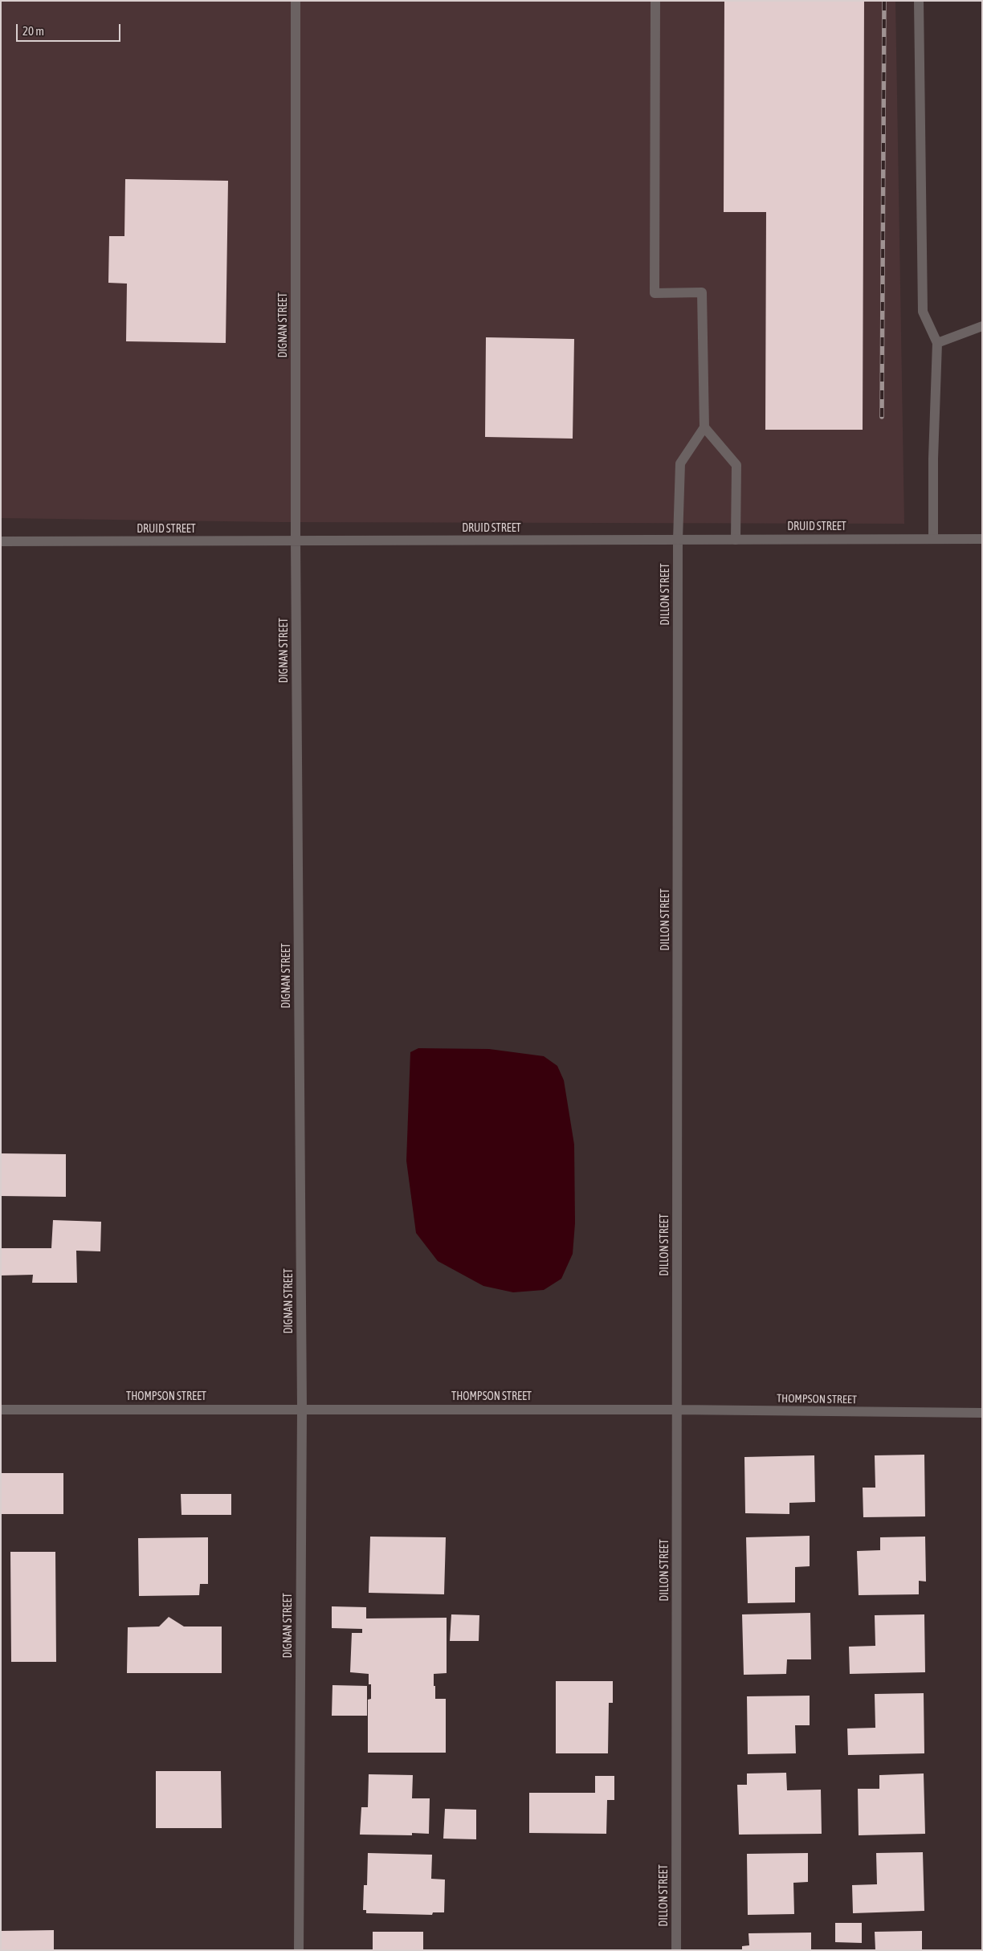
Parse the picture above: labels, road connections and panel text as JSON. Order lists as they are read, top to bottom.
{
  "streets": {
    "street": [
      "DIGNAN STREET",
      "DRUID STREET",
      "DILLON STREET",
      "THOMPSON STREET"
    ]
  },
  "crossings": [
    ["DIGNAN STREET", "DRUID STREET"],
    ["DIGNAN STREET", "THOMPSON STREET"],
    ["DRUID STREET", "DILLON STREET"],
    ["DILLON STREET", "THOMPSON STREET"]
  ],
  "scale_bar": "20 m"
}
